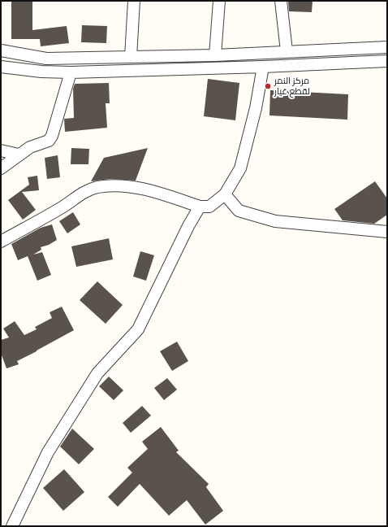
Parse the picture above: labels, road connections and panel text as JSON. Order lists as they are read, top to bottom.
{
  "places": ["مركز النمر لقطع غيار"]
}
